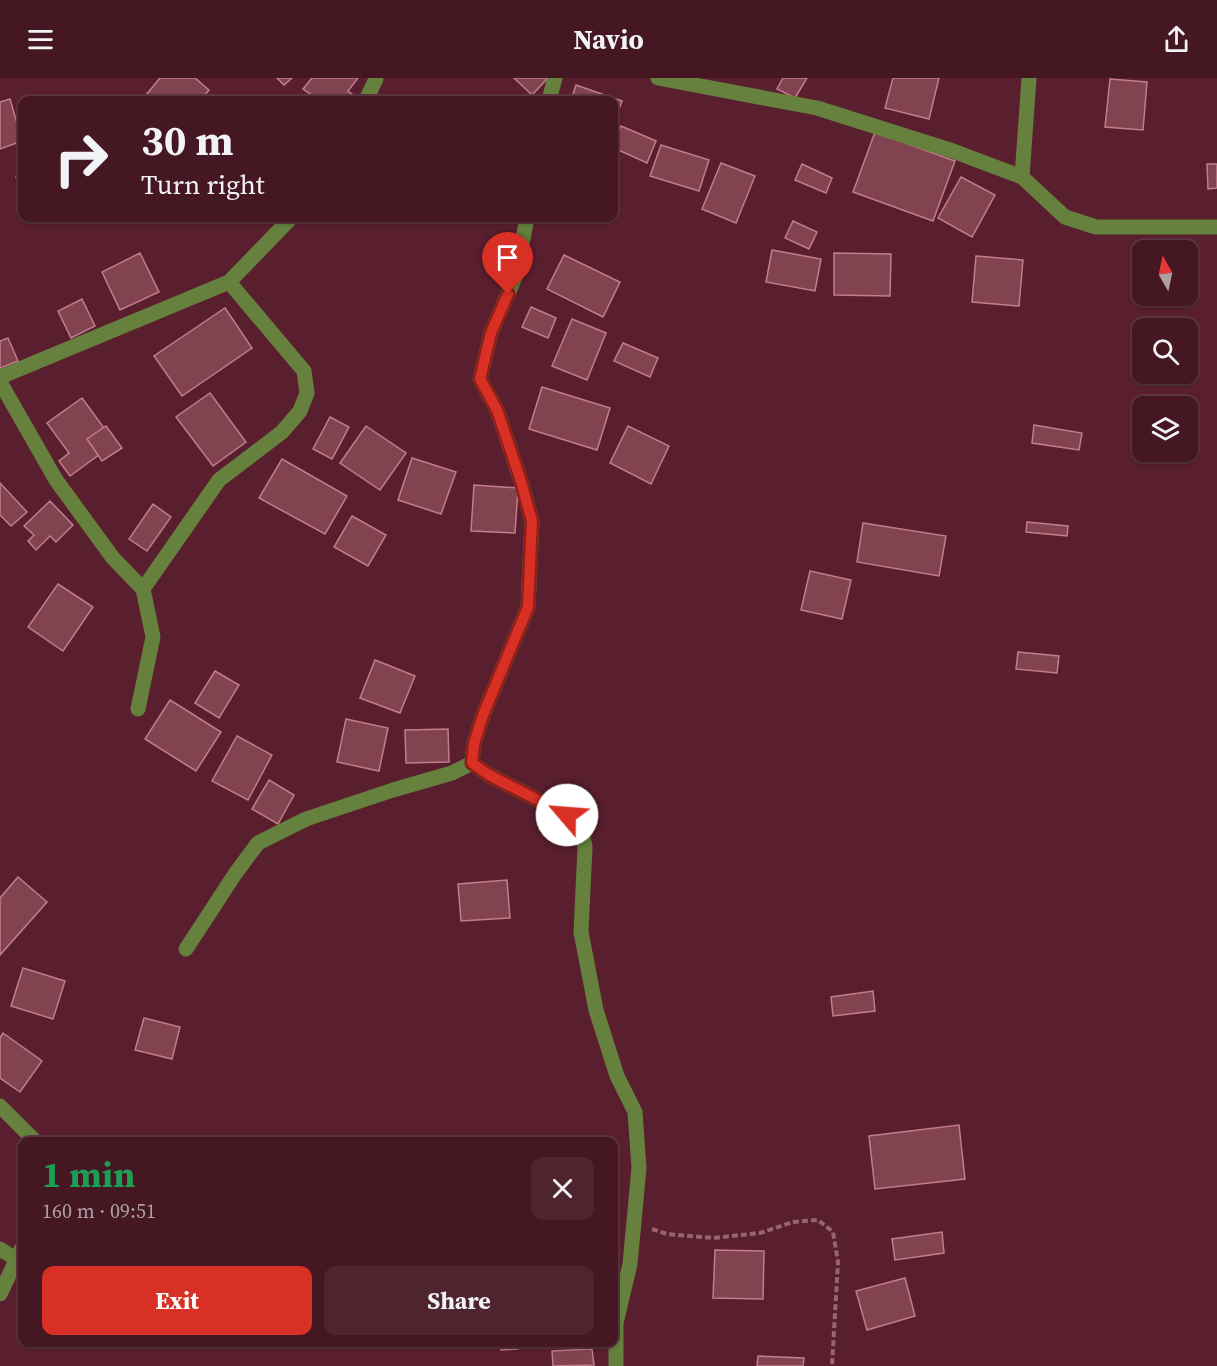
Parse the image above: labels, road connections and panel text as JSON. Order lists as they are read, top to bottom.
{
  "north": "top",
  "page": {
    "header": "Navio",
    "turn": ["30 m", "Turn right"],
    "heading": ["1 min", "160 m · 09:51"],
    "buttons": ["Exit", "Share"]
  }
}
